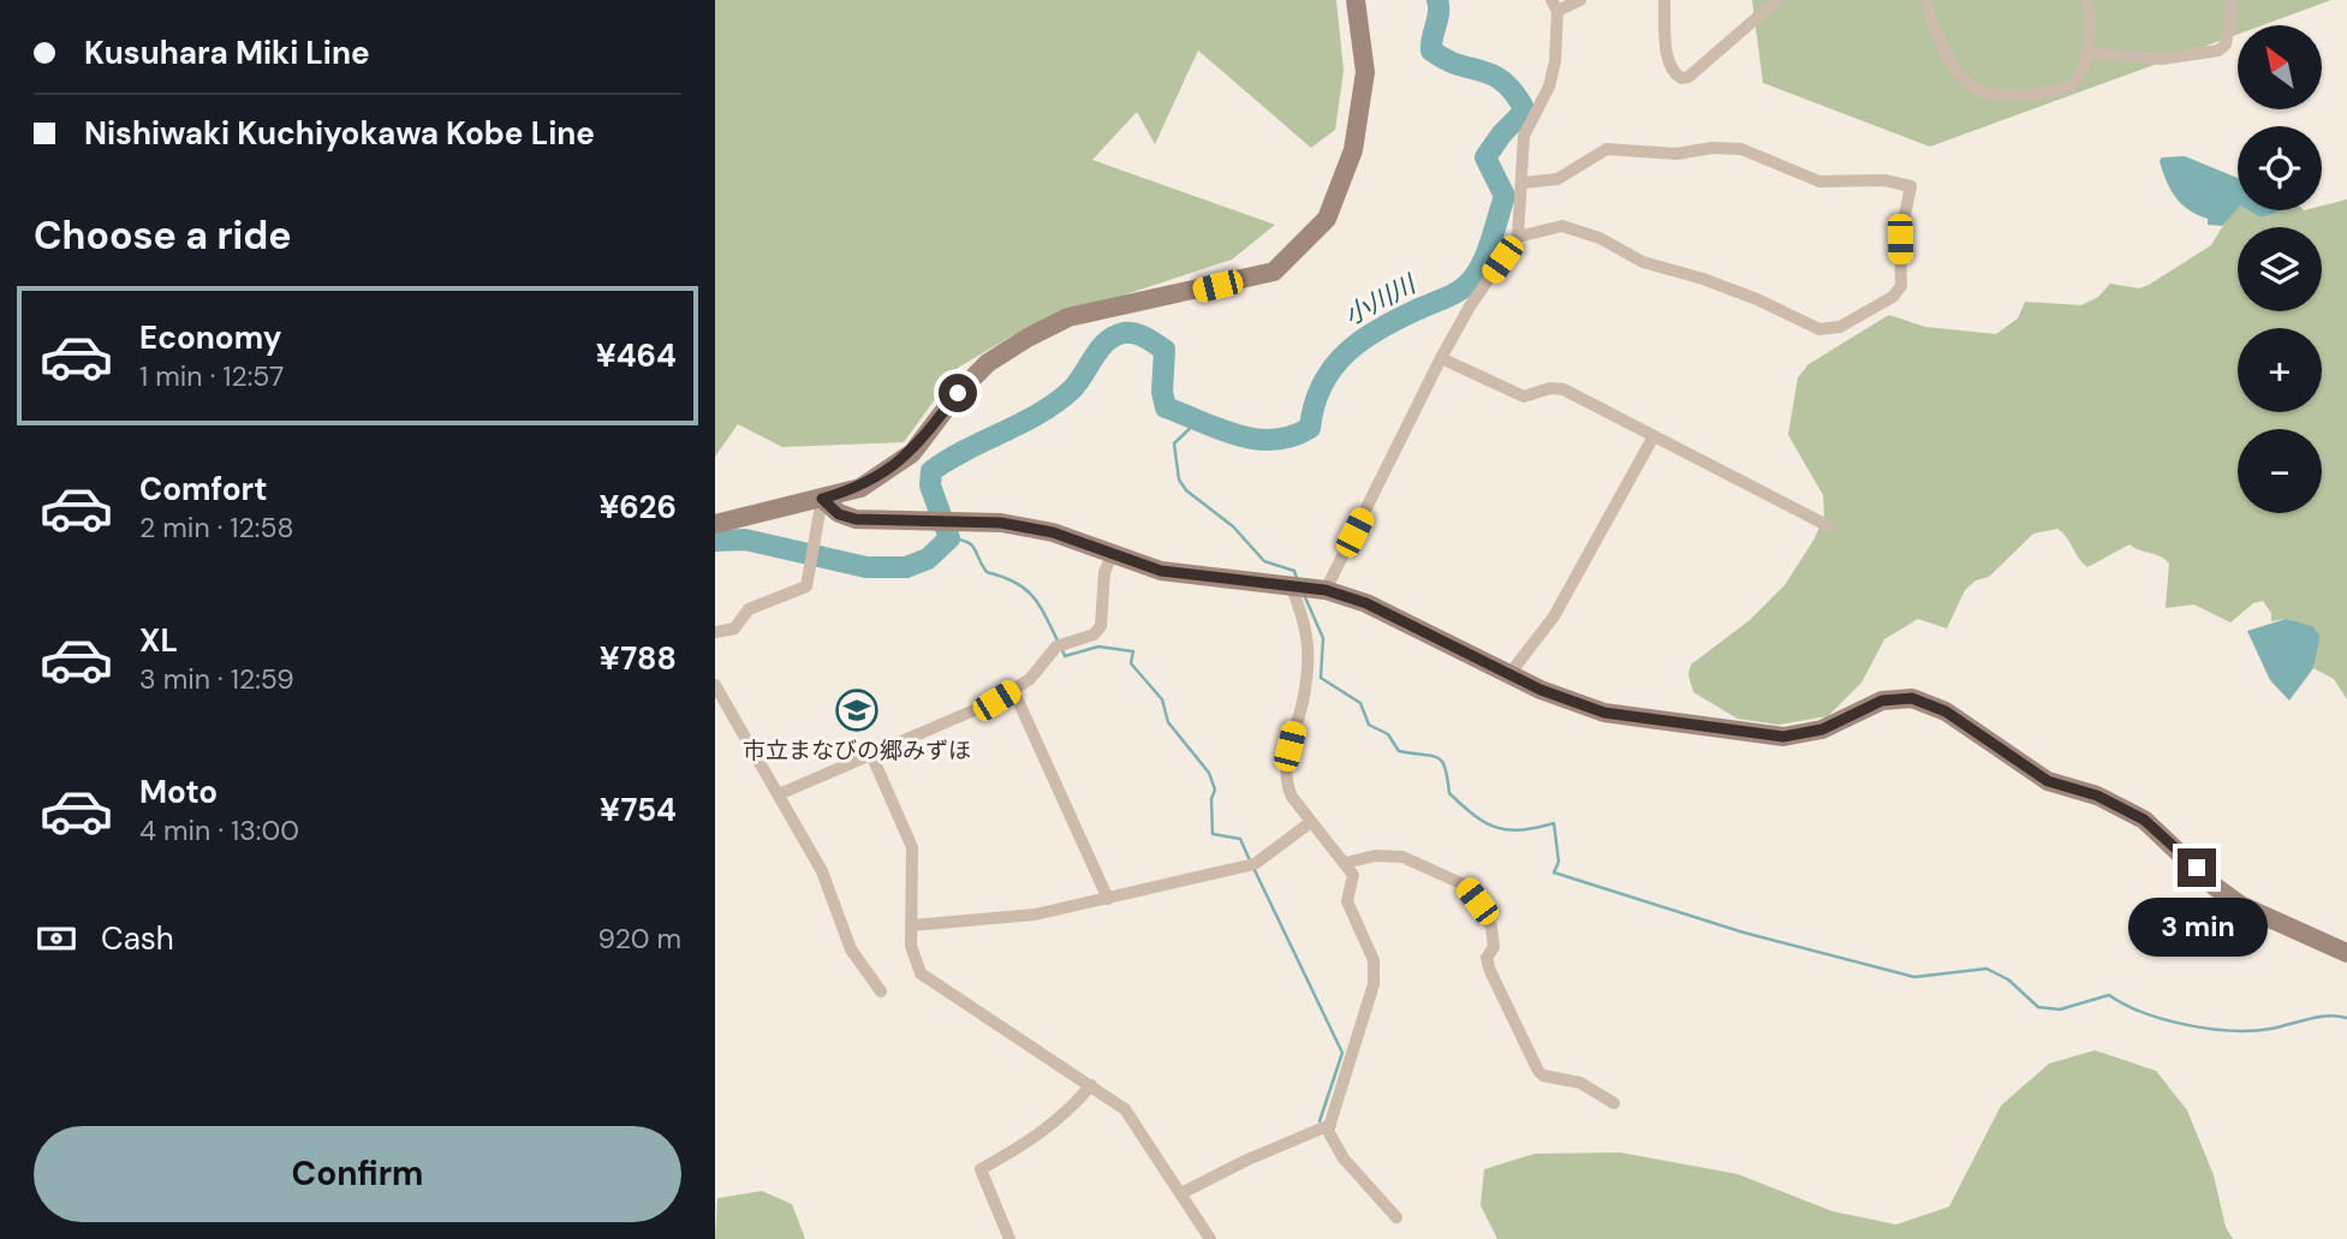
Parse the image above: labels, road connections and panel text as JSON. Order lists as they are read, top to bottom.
{
  "water": ["小川川"],
  "places": {
    "school or university": ["市立まなびの郷みずほ"]
  },
  "north": "top left",
  "page": {
    "banner": ["Kusuhara Miki Line", "Nishiwaki Kuchiyokawa Kobe Line"],
    "map_buttons": ["+", "−"],
    "heading": "Choose a ride",
    "list": [
      {
        "name": "Economy",
        "note": "1 min · 12:57",
        "value": "¥464"
      },
      {
        "name": "Comfort",
        "note": "2 min · 12:58",
        "value": "¥626"
      },
      {
        "name": "XL",
        "note": "3 min · 12:59",
        "value": "¥788"
      },
      {
        "name": "Moto",
        "note": "4 min · 13:00",
        "value": "¥754"
      }
    ],
    "pay": ["Cash", "920 m"],
    "bubble": "3 min",
    "buttons": "Confirm"
  }
}
